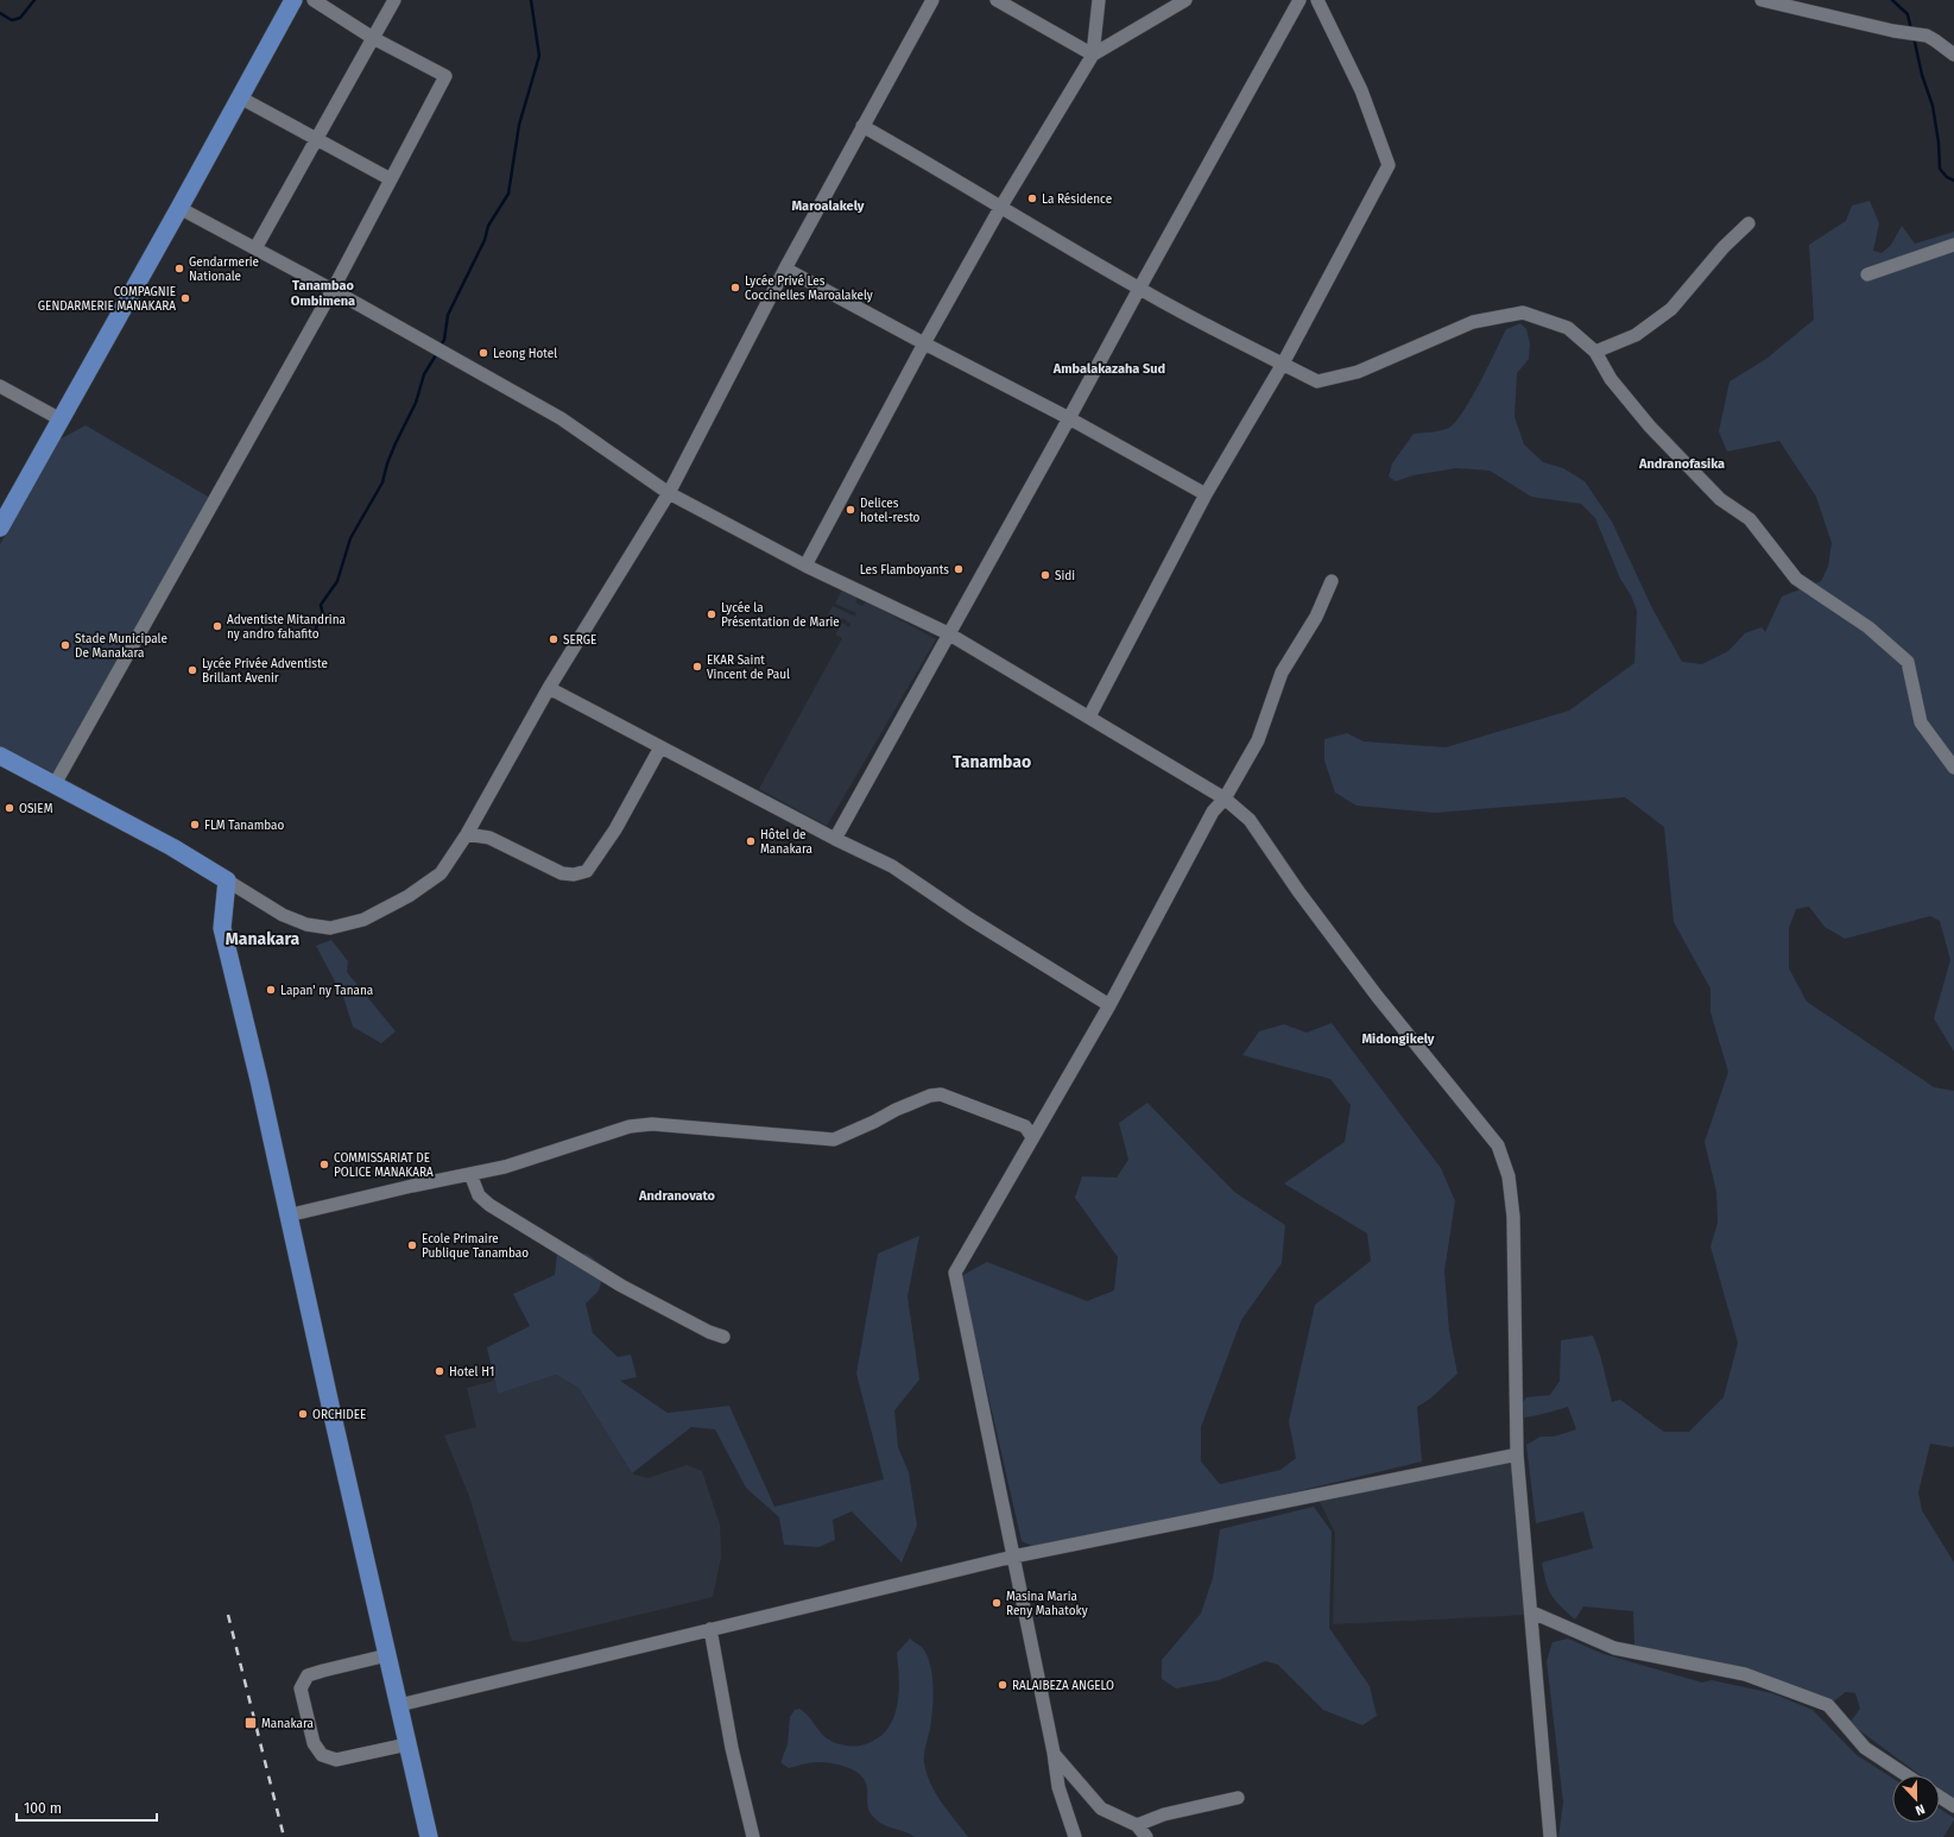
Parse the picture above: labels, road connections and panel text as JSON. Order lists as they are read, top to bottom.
{
  "districts": [
    "Maroalakely",
    "Tanambao Ombimena",
    "Ambalakazaha Sud",
    "Andranofasika",
    "Tanambao",
    "Manakara",
    "Midongikely",
    "Andranovato"
  ],
  "places": {
    "other": [
      "La Résidence",
      "Gendarmerie Nationale",
      "Lycée Privé Les Coccinelles Maroalakely",
      "COMPAGNIE GENDARMERIE MANAKARA",
      "Leong Hotel",
      "Delices hotel-resto",
      "Les Flamboyants",
      "Sidi",
      "Lycée la Présentation de Marie",
      "Adventiste Mitandrina ny andro fahafito",
      "SERGE",
      "Stade Municipale De Manakara",
      "EKAR Saint Vincent de Paul",
      "Lycée Privée Adventiste Brillant Avenir",
      "OSIEM",
      "FLM Tanambao",
      "Hôtel de Manakara",
      "Lapan' ny Tanana",
      "COMMISSARIAT DE POLICE MANAKARA",
      "Ecole Primaire Publique Tanambao",
      "Hotel H1",
      "ORCHIDEE",
      "Masina Maria Reny Mahatoky",
      "RALAIBEZA ANGELO"
    ],
    "transit": ["Manakara"]
  },
  "scale_bar": "100 m",
  "north": "bottom"
}
